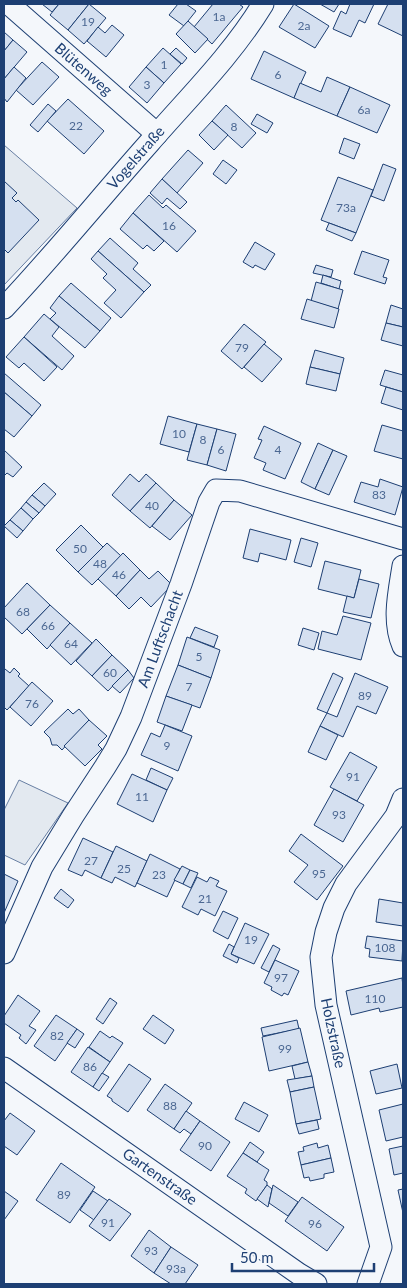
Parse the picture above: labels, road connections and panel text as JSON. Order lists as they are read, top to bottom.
{
  "streets": {
    "street": [
      "Blütenweg",
      "Vogelstraße",
      "Am Luftschacht",
      "Holzstraße",
      "Gartenstraße"
    ]
  },
  "crossings": [
    ["Blütenweg", "Vogelstraße"]
  ],
  "house_numbers": [
    "1a",
    "19",
    "2a",
    "1",
    "6",
    "3",
    "6a",
    "22",
    "8",
    "73a",
    "16",
    "79",
    "10",
    "8",
    "6",
    "4",
    "83",
    "40",
    "50",
    "48",
    "46",
    "68",
    "66",
    "64",
    "5",
    "60",
    "7",
    "89",
    "76",
    "9",
    "91",
    "11",
    "93",
    "27",
    "25",
    "95",
    "23",
    "21",
    "19",
    "108",
    "97",
    "110",
    "82",
    "99",
    "86",
    "88",
    "90",
    "89",
    "91",
    "96",
    "93",
    "93a"
  ],
  "scale_bar": "50 m"
}
